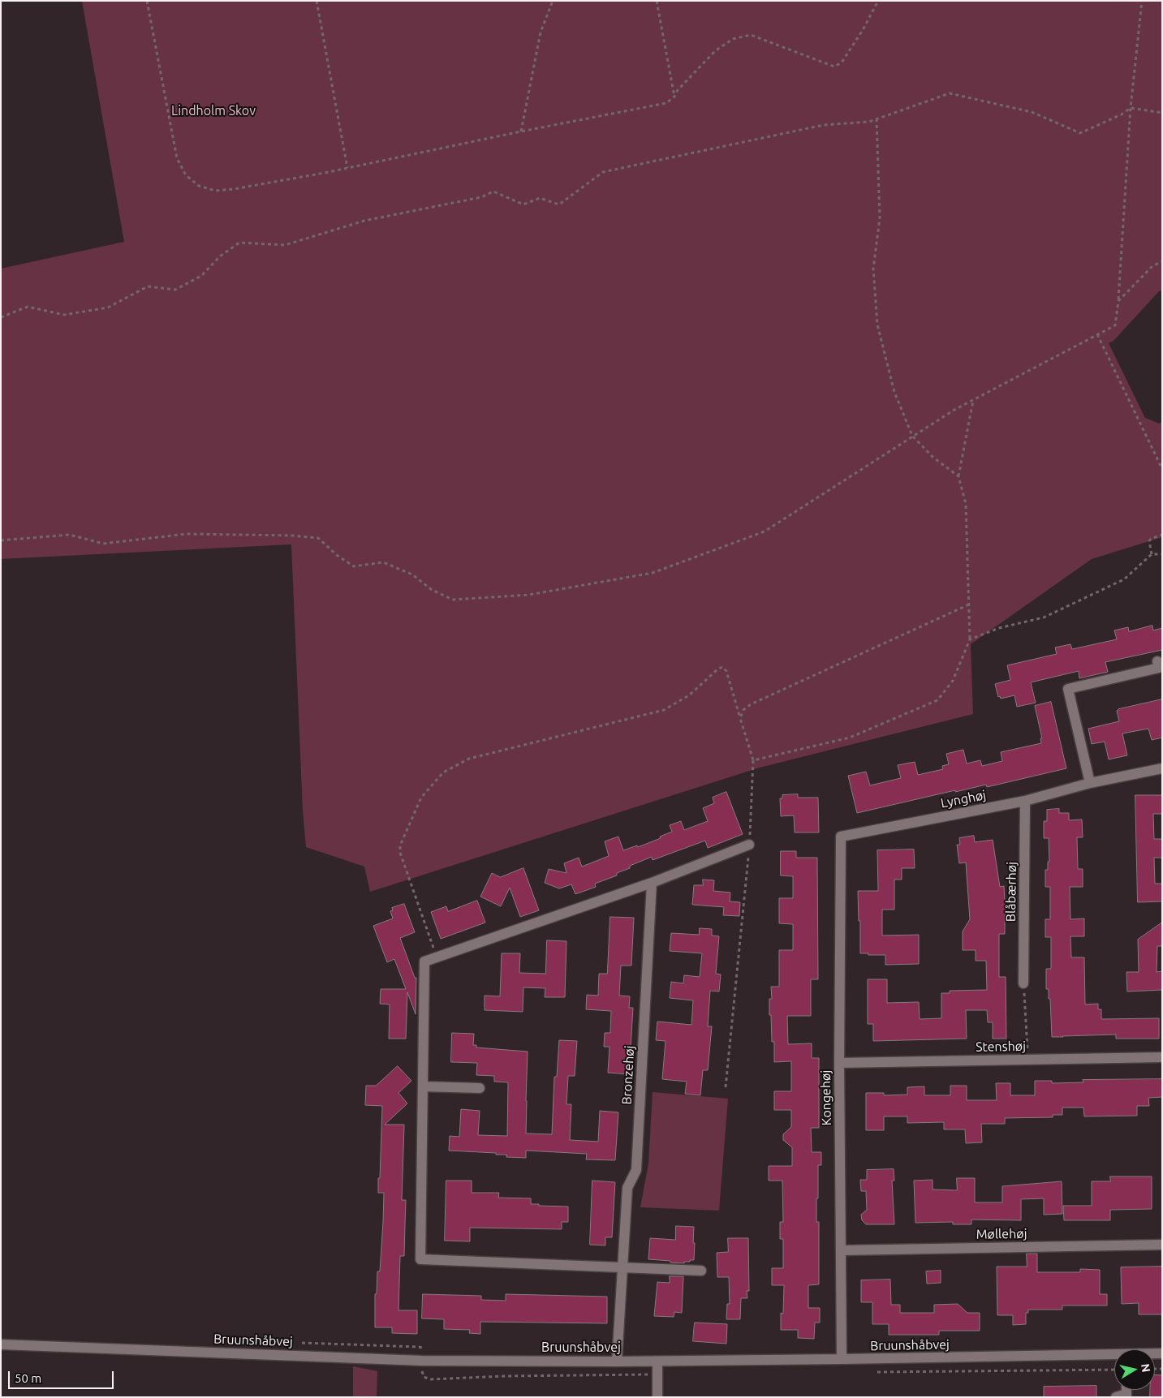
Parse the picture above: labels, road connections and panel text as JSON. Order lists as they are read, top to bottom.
{
  "streets": {
    "street": [
      "Lynghøj",
      "Blåbærhøj",
      "Stenshøj",
      "Bronzehøj",
      "Kongehøj",
      "Møllehøj",
      "Bruunshåbvej"
    ]
  },
  "crossings": [
    ["Lynghøj", "Blåbærhøj"],
    ["Lynghøj", "Kongehøj"],
    ["Stenshøj", "Kongehøj"],
    ["Bronzehøj", "Bruunshåbvej"],
    ["Kongehøj", "Møllehøj"],
    ["Kongehøj", "Bruunshåbvej"]
  ],
  "parks": ["Lindholm Skov"],
  "scale_bar": "50 m",
  "north": "right"
}
